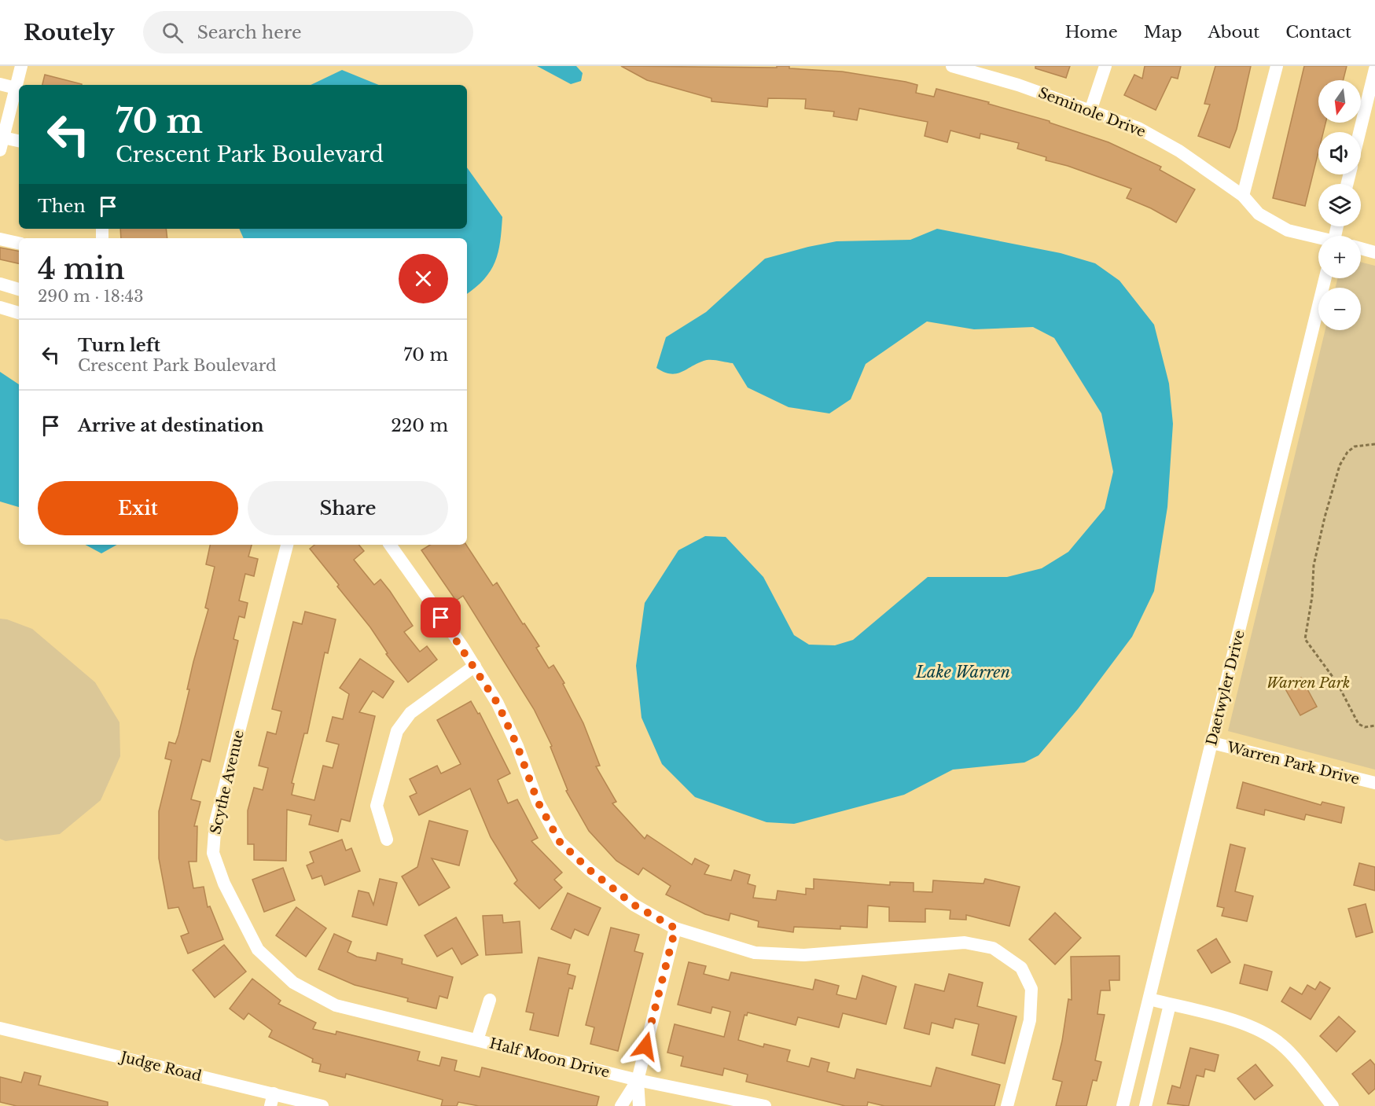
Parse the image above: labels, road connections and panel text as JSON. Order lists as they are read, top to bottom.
{
  "streets": {
    "street": [
      "Seminole Drive",
      "Daetwyler Drive",
      "Warren Park Drive",
      "Scythe Avenue",
      "Half Moon Drive",
      "Judge Road"
    ]
  },
  "crossings": [
    ["Daetwyler Drive", "Warren Park Drive"],
    ["Scythe Avenue", "Half Moon Drive"]
  ],
  "water": ["Lake Warren"],
  "parks": ["Warren Park"],
  "north": "bottom",
  "page": {
    "header": "Routely",
    "search": "Search here",
    "nav": [
      "Home",
      "Map",
      "About",
      "Contact"
    ],
    "map_buttons": ["+", "−"],
    "turn": ["70 m", "Crescent Park Boulevard"],
    "then": "Then",
    "heading": ["4 min", "290 m · 18:43"],
    "list": [
      {
        "name": "Turn left",
        "note": "Crescent Park Boulevard",
        "value": "70 m"
      },
      {
        "name": "Arrive at destination",
        "value": "220 m"
      }
    ],
    "buttons": ["Exit", "Share"]
  }
}
